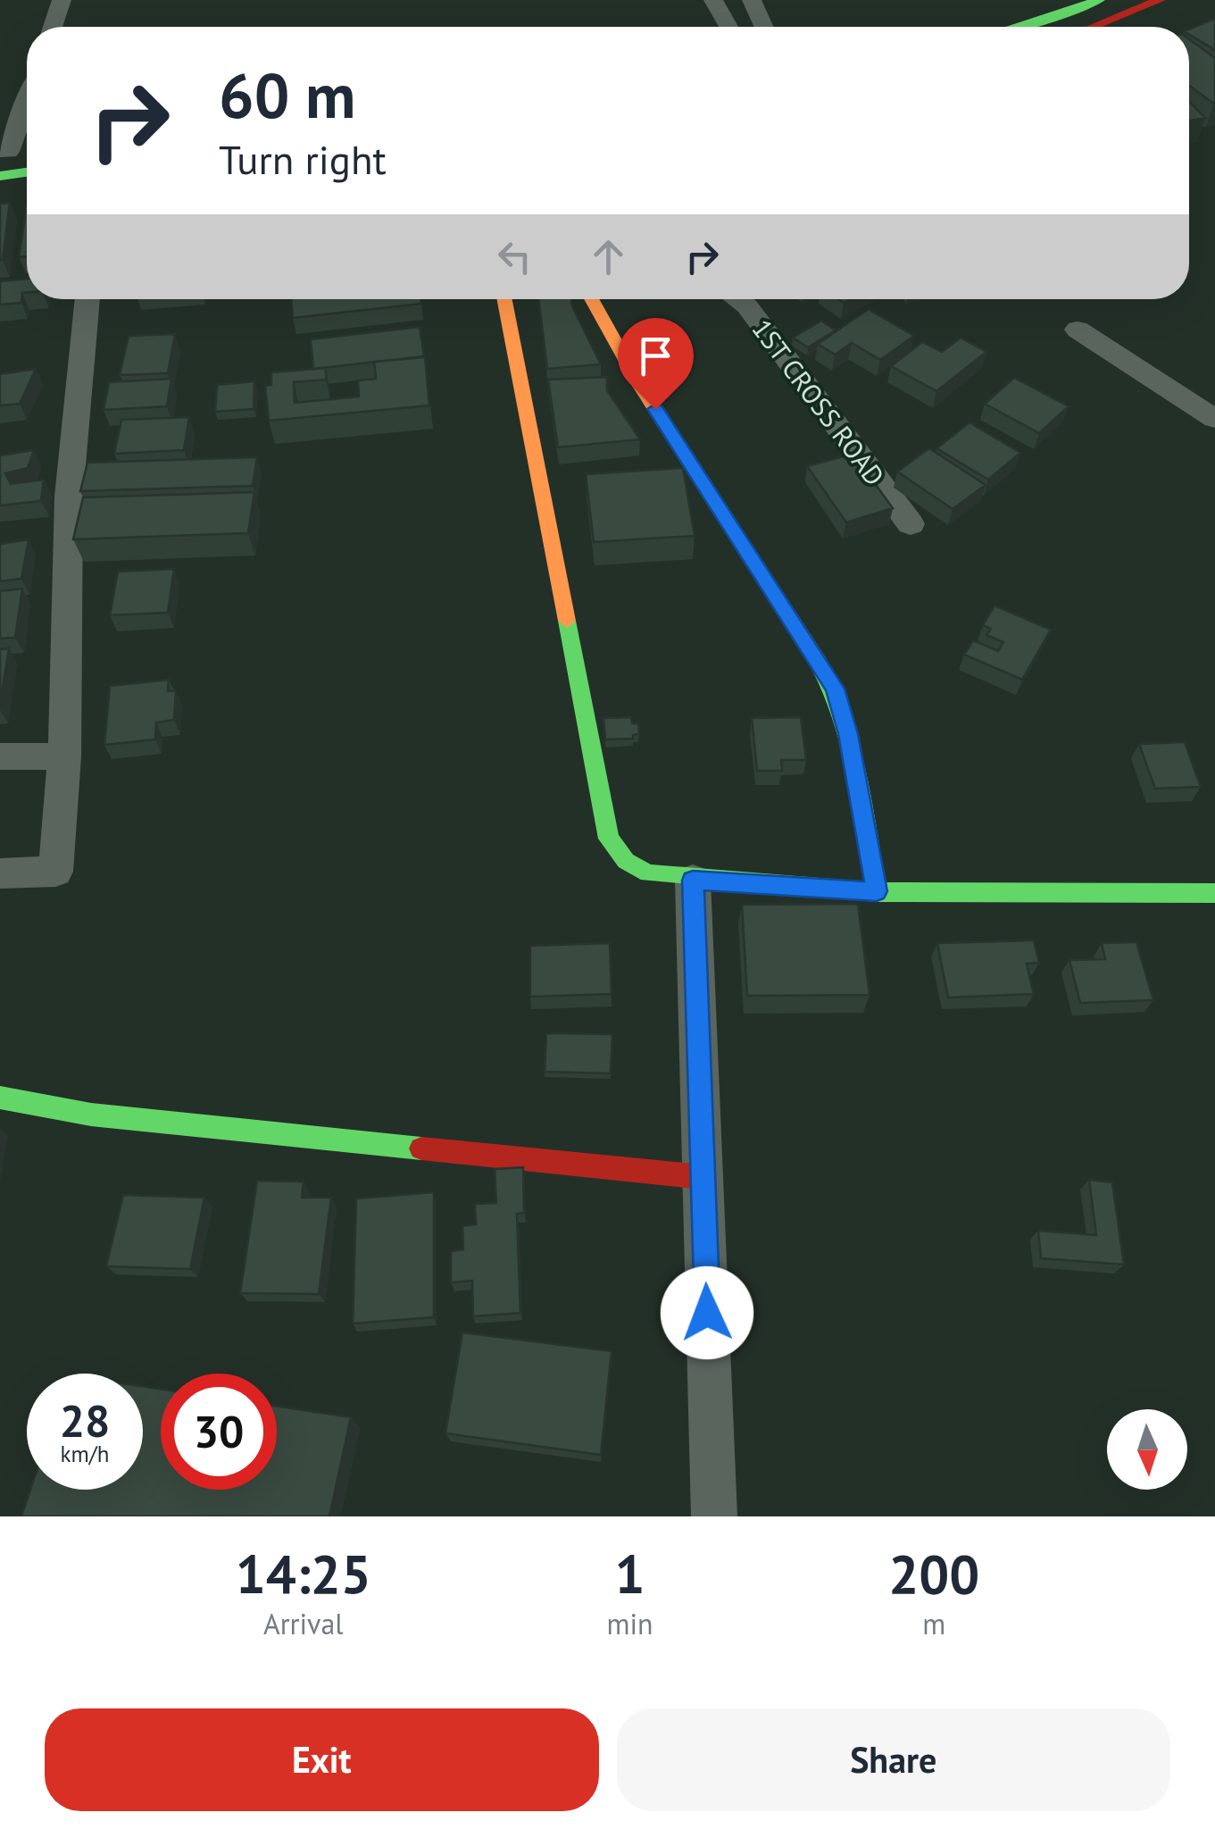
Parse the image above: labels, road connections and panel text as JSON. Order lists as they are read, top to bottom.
{
  "streets": {
    "street": ["1ST CROSS ROAD"]
  },
  "north": "bottom",
  "page": {
    "turn": ["60 m", "Turn right"],
    "speed": "28 km/h",
    "limit": "30",
    "eta": [
      "14:25",
      "Arrival",
      "1",
      "min",
      "200",
      "m"
    ],
    "buttons": ["Exit", "Share"]
  }
}
